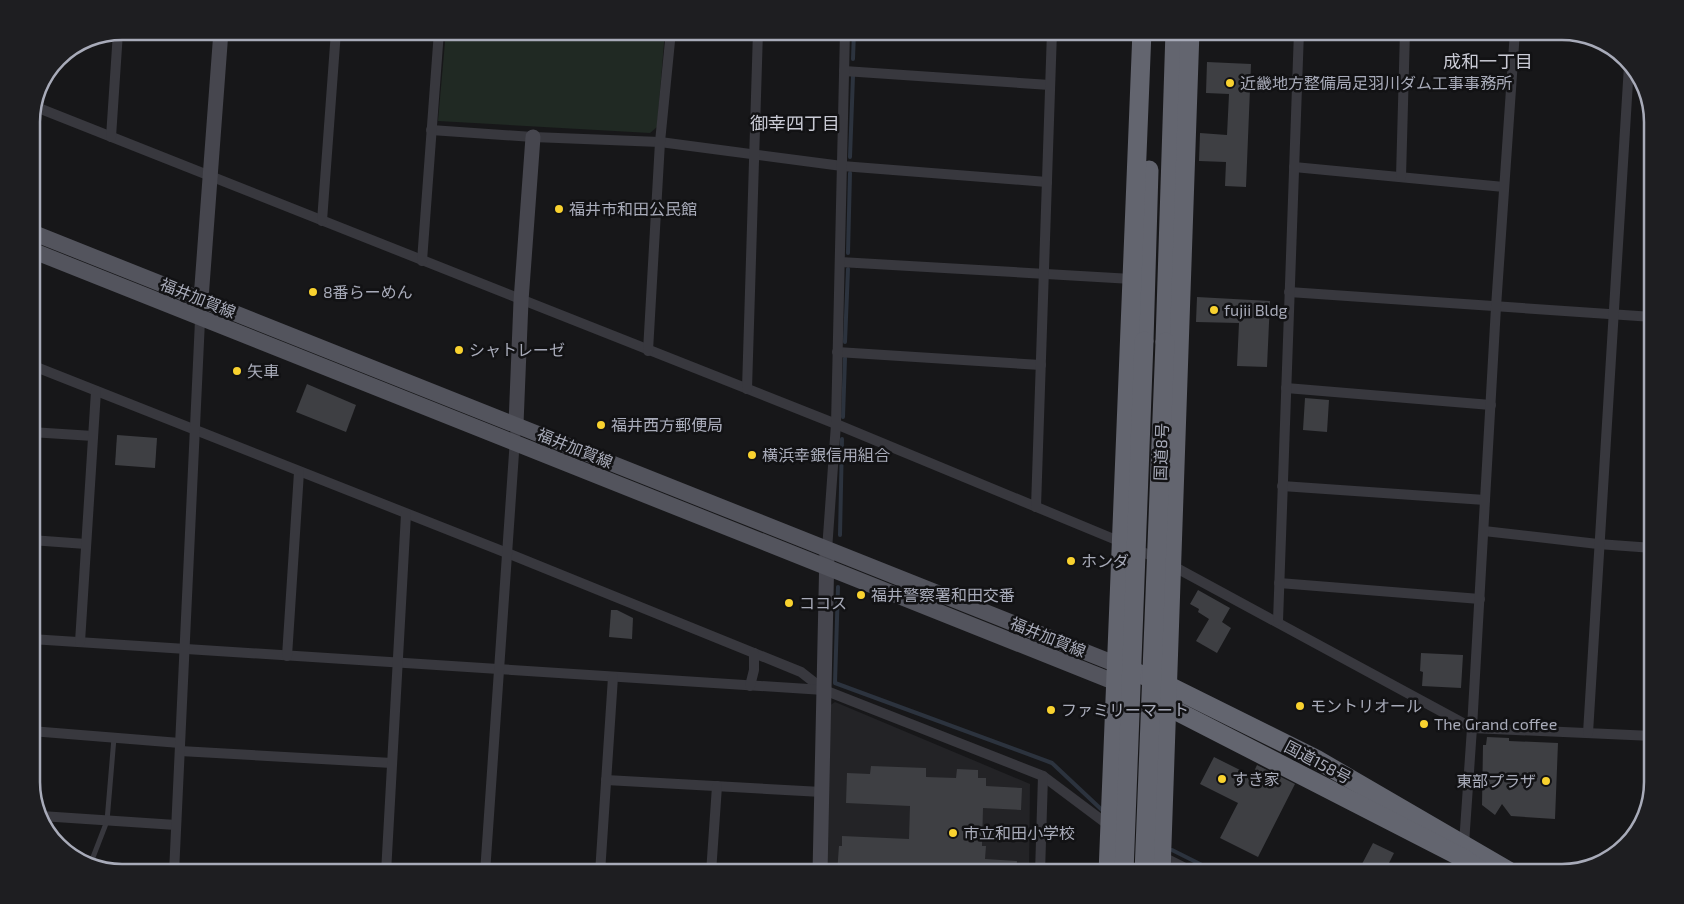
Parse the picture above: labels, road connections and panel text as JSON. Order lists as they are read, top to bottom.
{
  "streets": {
    "highway": ["国道8号", "国道158号"],
    "main road": ["福井加賀線"]
  },
  "crossings": [
    ["福井加賀線", "国道158号"]
  ],
  "districts": ["成和一丁目", "御幸四丁目"],
  "places": [
    "近畿地方整備局足羽川ダム工事事務所",
    "福井市和田公民館",
    "8番らーめん",
    "fujii Bldg",
    "シャトレーゼ",
    "矢車",
    "福井西方郵便局",
    "横浜幸銀信用組合",
    "ホンダ",
    "福井警察署和田交番",
    "ココス",
    "モントリオール",
    "ファミリーマート",
    "The Grand coffee",
    "すき家",
    "東部プラザ",
    "市立和田小学校"
  ]
}
